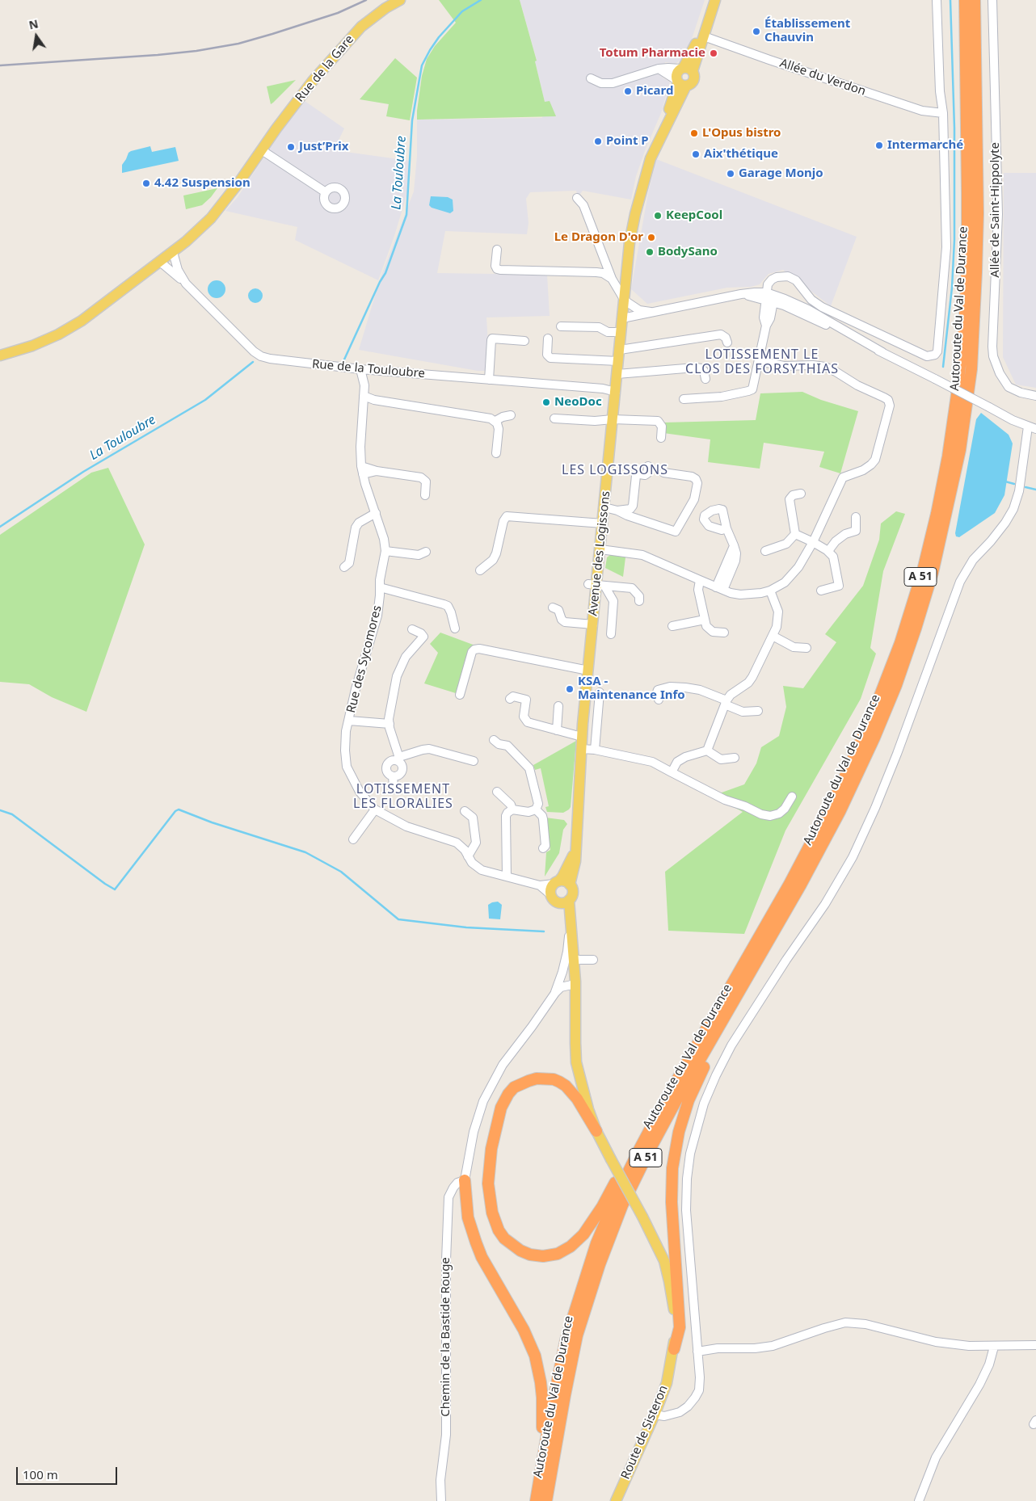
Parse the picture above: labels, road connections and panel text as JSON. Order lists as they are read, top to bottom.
{
  "streets": {
    "highway": ["Autoroute du Val de Durance", "A 51"],
    "main road": ["Rue de la Gare", "Avenue des Logissons", "Route de Sisteron"],
    "street": [
      "Allée du Verdon",
      "Allée de Saint-Hippolyte",
      "Rue de la Touloubre",
      "Rue des Sycomores",
      "Chemin de la Bastide Rouge"
    ]
  },
  "crossings": [
    ["Rue de la Gare", "Rue de la Touloubre"],
    ["Rue de la Touloubre", "Avenue des Logissons"]
  ],
  "districts": ["LOTISSEMENT LE CLOS DES FORSYTHIAS", "LES LOGISSONS", "LOTISSEMENT LES FLORALIES"],
  "water": ["La Touloubre"],
  "places": [
    "Établissement Chauvin",
    "Totum Pharmacie",
    "Picard",
    "L'Opus bistro",
    "Point P",
    "Intermarché",
    "Just’Prix",
    "Aix'thétique",
    "Garage Monjo",
    "4.42 Suspension",
    "KeepCool",
    "Le Dragon D'or",
    "BodySano",
    "NeoDoc",
    "KSA - Maintenance Info"
  ],
  "scale_bar": "100 m",
  "north": "top"
}
